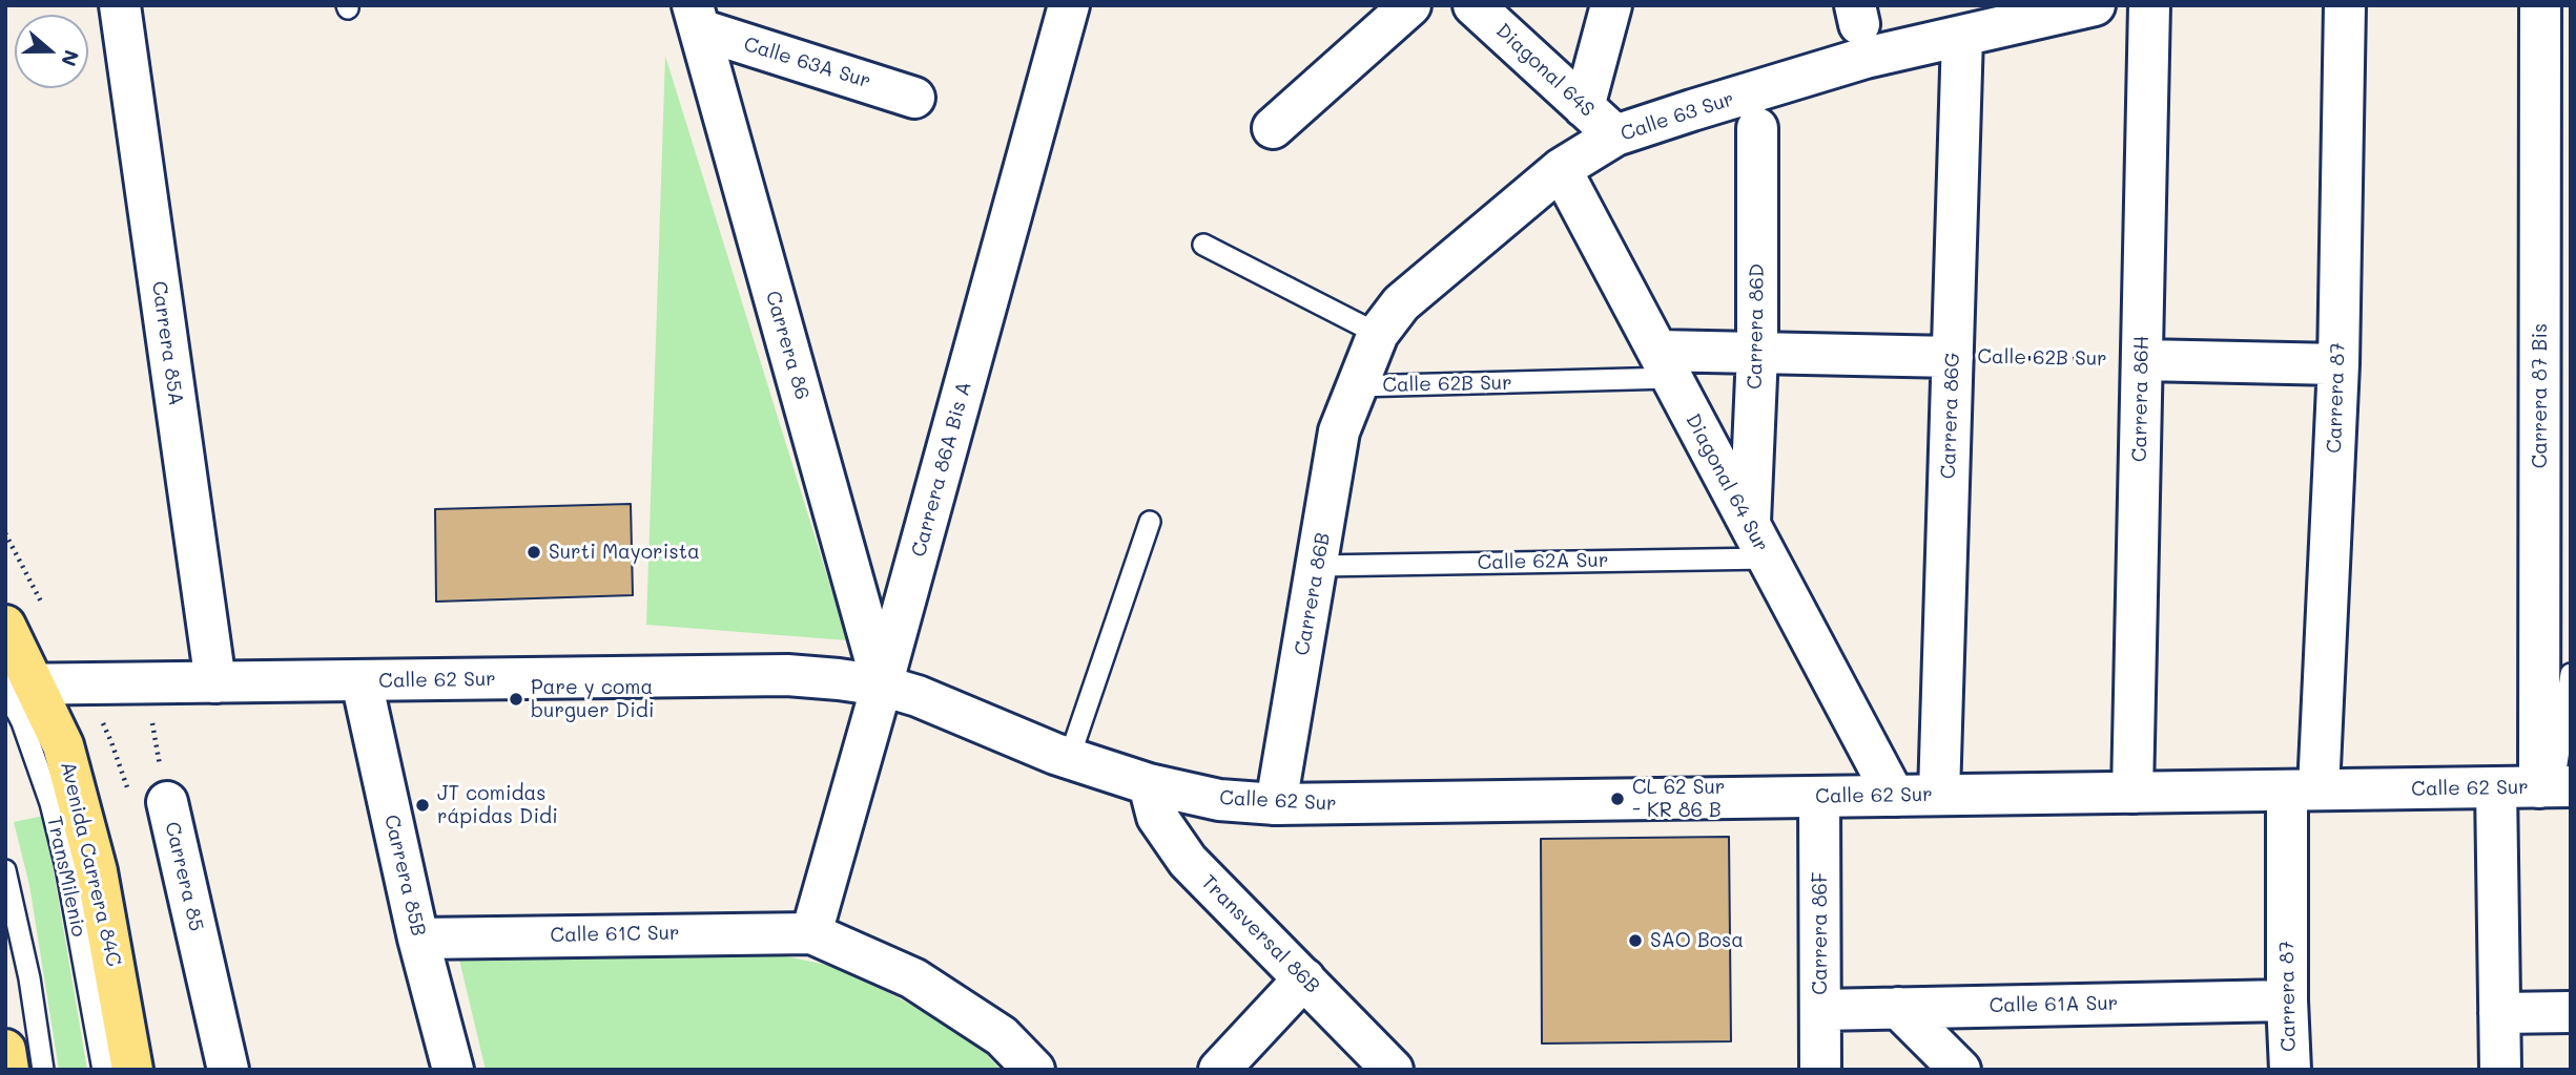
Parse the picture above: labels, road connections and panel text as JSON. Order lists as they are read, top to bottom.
{
  "streets": {
    "main road": ["Avenida Carrera 84C"],
    "street": [
      "Calle 63A Sur",
      "Diagonal 64S",
      "Calle 63 Sur",
      "Carrera 86D",
      "Carrera 85A",
      "Carrera 86",
      "Calle 62B Sur",
      "Carrera 87 Bis",
      "Carrera 87",
      "Carrera 86H",
      "Carrera 86G",
      "Carrera 86A Bis A",
      "Diagonal 64 Sur",
      "Carrera 86B",
      "Calle 62 Sur",
      "Carrera 85B",
      "Carrera 85",
      "Carrera 86F",
      "Calle 61C Sur",
      "Transversal 86B",
      "Calle 61A Sur"
    ],
    "lane": ["Calle 62A Sur", "TransMilenio"]
  },
  "crossings": [
    ["Calle 63A Sur", "Carrera 86"],
    ["Diagonal 64S", "Calle 63 Sur"],
    ["Calle 63 Sur", "Calle 62B Sur"],
    ["Calle 63 Sur", "Carrera 86G"],
    ["Calle 63 Sur", "Diagonal 64 Sur"],
    ["Calle 63 Sur", "Carrera 86B"],
    ["Carrera 86D", "Calle 62B Sur"],
    ["Carrera 86D", "Diagonal 64 Sur"],
    ["Carrera 85A", "Calle 62 Sur"],
    ["Carrera 86", "Carrera 86A Bis A"],
    ["Carrera 86", "Calle 62 Sur"],
    ["Calle 62B Sur", "Carrera 86H"],
    ["Calle 62B Sur", "Carrera 86G"],
    ["Calle 62B Sur", "Diagonal 64 Sur"],
    ["Calle 62B Sur", "Carrera 86B"],
    ["Carrera 87 Bis", "Calle 62 Sur"],
    ["Carrera 87", "Calle 62 Sur"],
    ["Carrera 87", "Calle 61A Sur"],
    ["Carrera 86H", "Calle 62 Sur"],
    ["Carrera 86G", "Calle 62 Sur"],
    ["Carrera 86A Bis A", "Calle 62 Sur"],
    ["Carrera 86A Bis A", "Calle 61C Sur"],
    ["Diagonal 64 Sur", "Calle 62A Sur"],
    ["Diagonal 64 Sur", "Calle 62 Sur"],
    ["Calle 62A Sur", "Carrera 86B"],
    ["Carrera 86B", "Calle 62 Sur"],
    ["Calle 62 Sur", "Avenida Carrera 84C"],
    ["Calle 62 Sur", "Carrera 85B"],
    ["Calle 62 Sur", "TransMilenio"],
    ["Calle 62 Sur", "Carrera 85"],
    ["Calle 62 Sur", "Carrera 86F"],
    ["Calle 62 Sur", "Transversal 86B"],
    ["Avenida Carrera 84C", "TransMilenio"],
    ["Carrera 85B", "Calle 61C Sur"],
    ["Carrera 86F", "Calle 61A Sur"]
  ],
  "places": [
    "Surti Mayorista",
    "Pare y coma burguer Didi",
    "CL 62 Sur - KR 86 B",
    "JT comidas rápidas Didi",
    "SAO Bosa"
  ],
  "north": "right"
}
